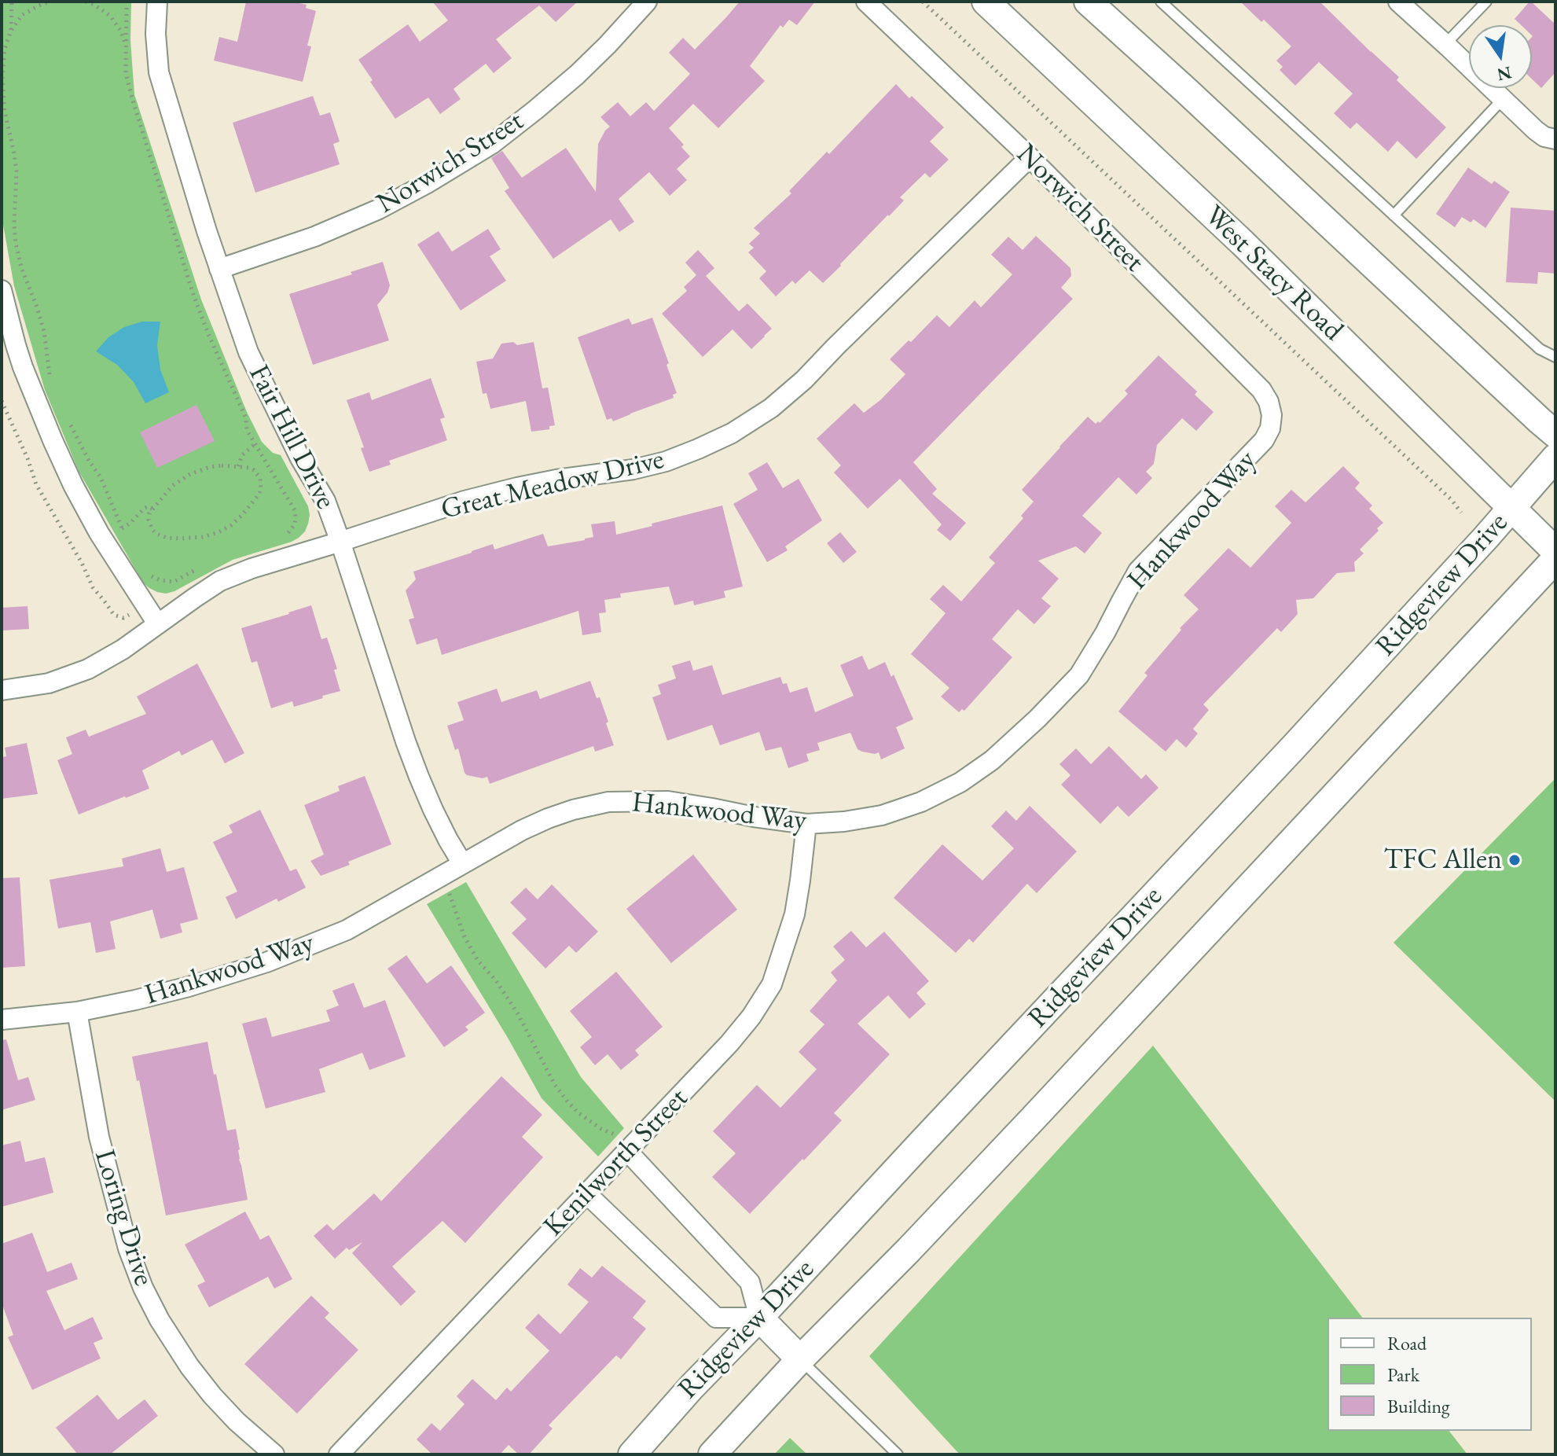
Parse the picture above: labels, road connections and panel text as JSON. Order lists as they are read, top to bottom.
{
  "streets": {
    "main road": ["West Stacy Road", "Ridgeview Drive"],
    "street": [
      "Norwich Street",
      "Fair Hill Drive",
      "Great Meadow Drive",
      "Hankwood Way",
      "Kenilworth Street",
      "Loring Drive"
    ]
  },
  "crossings": [
    ["Norwich Street", "Fair Hill Drive"],
    ["Norwich Street", "Great Meadow Drive"],
    ["Norwich Street", "Hankwood Way"],
    ["West Stacy Road", "Ridgeview Drive"],
    ["Fair Hill Drive", "Great Meadow Drive"],
    ["Fair Hill Drive", "Hankwood Way"],
    ["Hankwood Way", "Kenilworth Street"],
    ["Hankwood Way", "Loring Drive"]
  ],
  "places": ["TFC Allen"],
  "legend": ["Road", "Park", "Building"],
  "north": "bottom"
}
